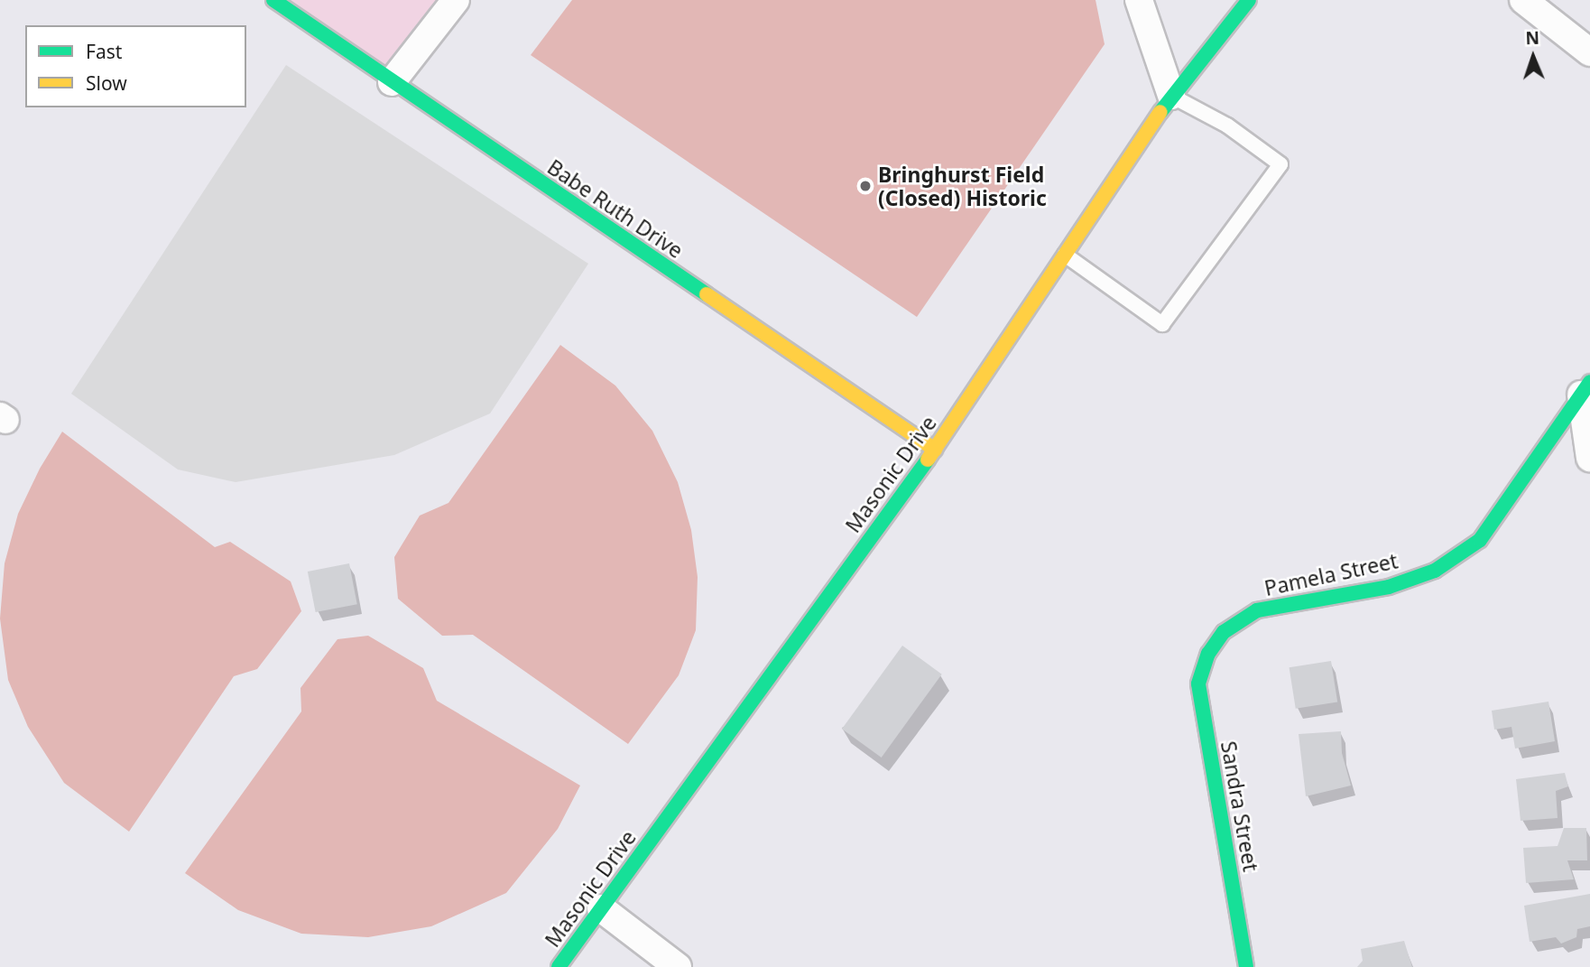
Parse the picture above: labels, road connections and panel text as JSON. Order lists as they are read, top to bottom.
{
  "streets": {
    "street": [
      "Babe Ruth Drive",
      "Masonic Drive",
      "Pamela Street",
      "Sandra Street"
    ]
  },
  "crossings": [
    ["Babe Ruth Drive", "Masonic Drive"],
    ["Pamela Street", "Sandra Street"]
  ],
  "places": ["Bringhurst Field (Closed) Historic"],
  "legend": ["Fast", "Slow"],
  "north": "top"
}
